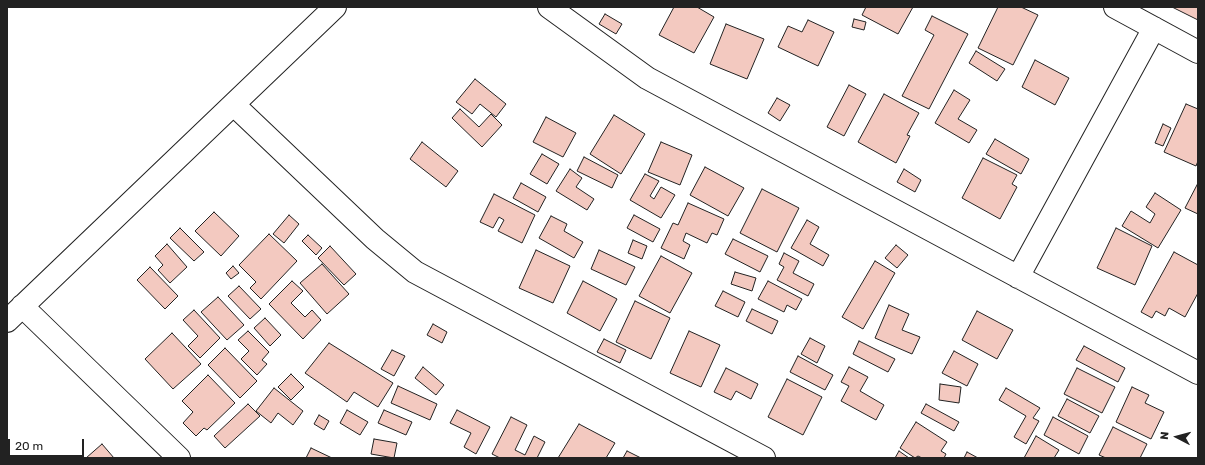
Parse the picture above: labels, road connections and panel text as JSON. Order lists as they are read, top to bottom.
{
  "scale_bar": "20 m",
  "north": "left"
}
